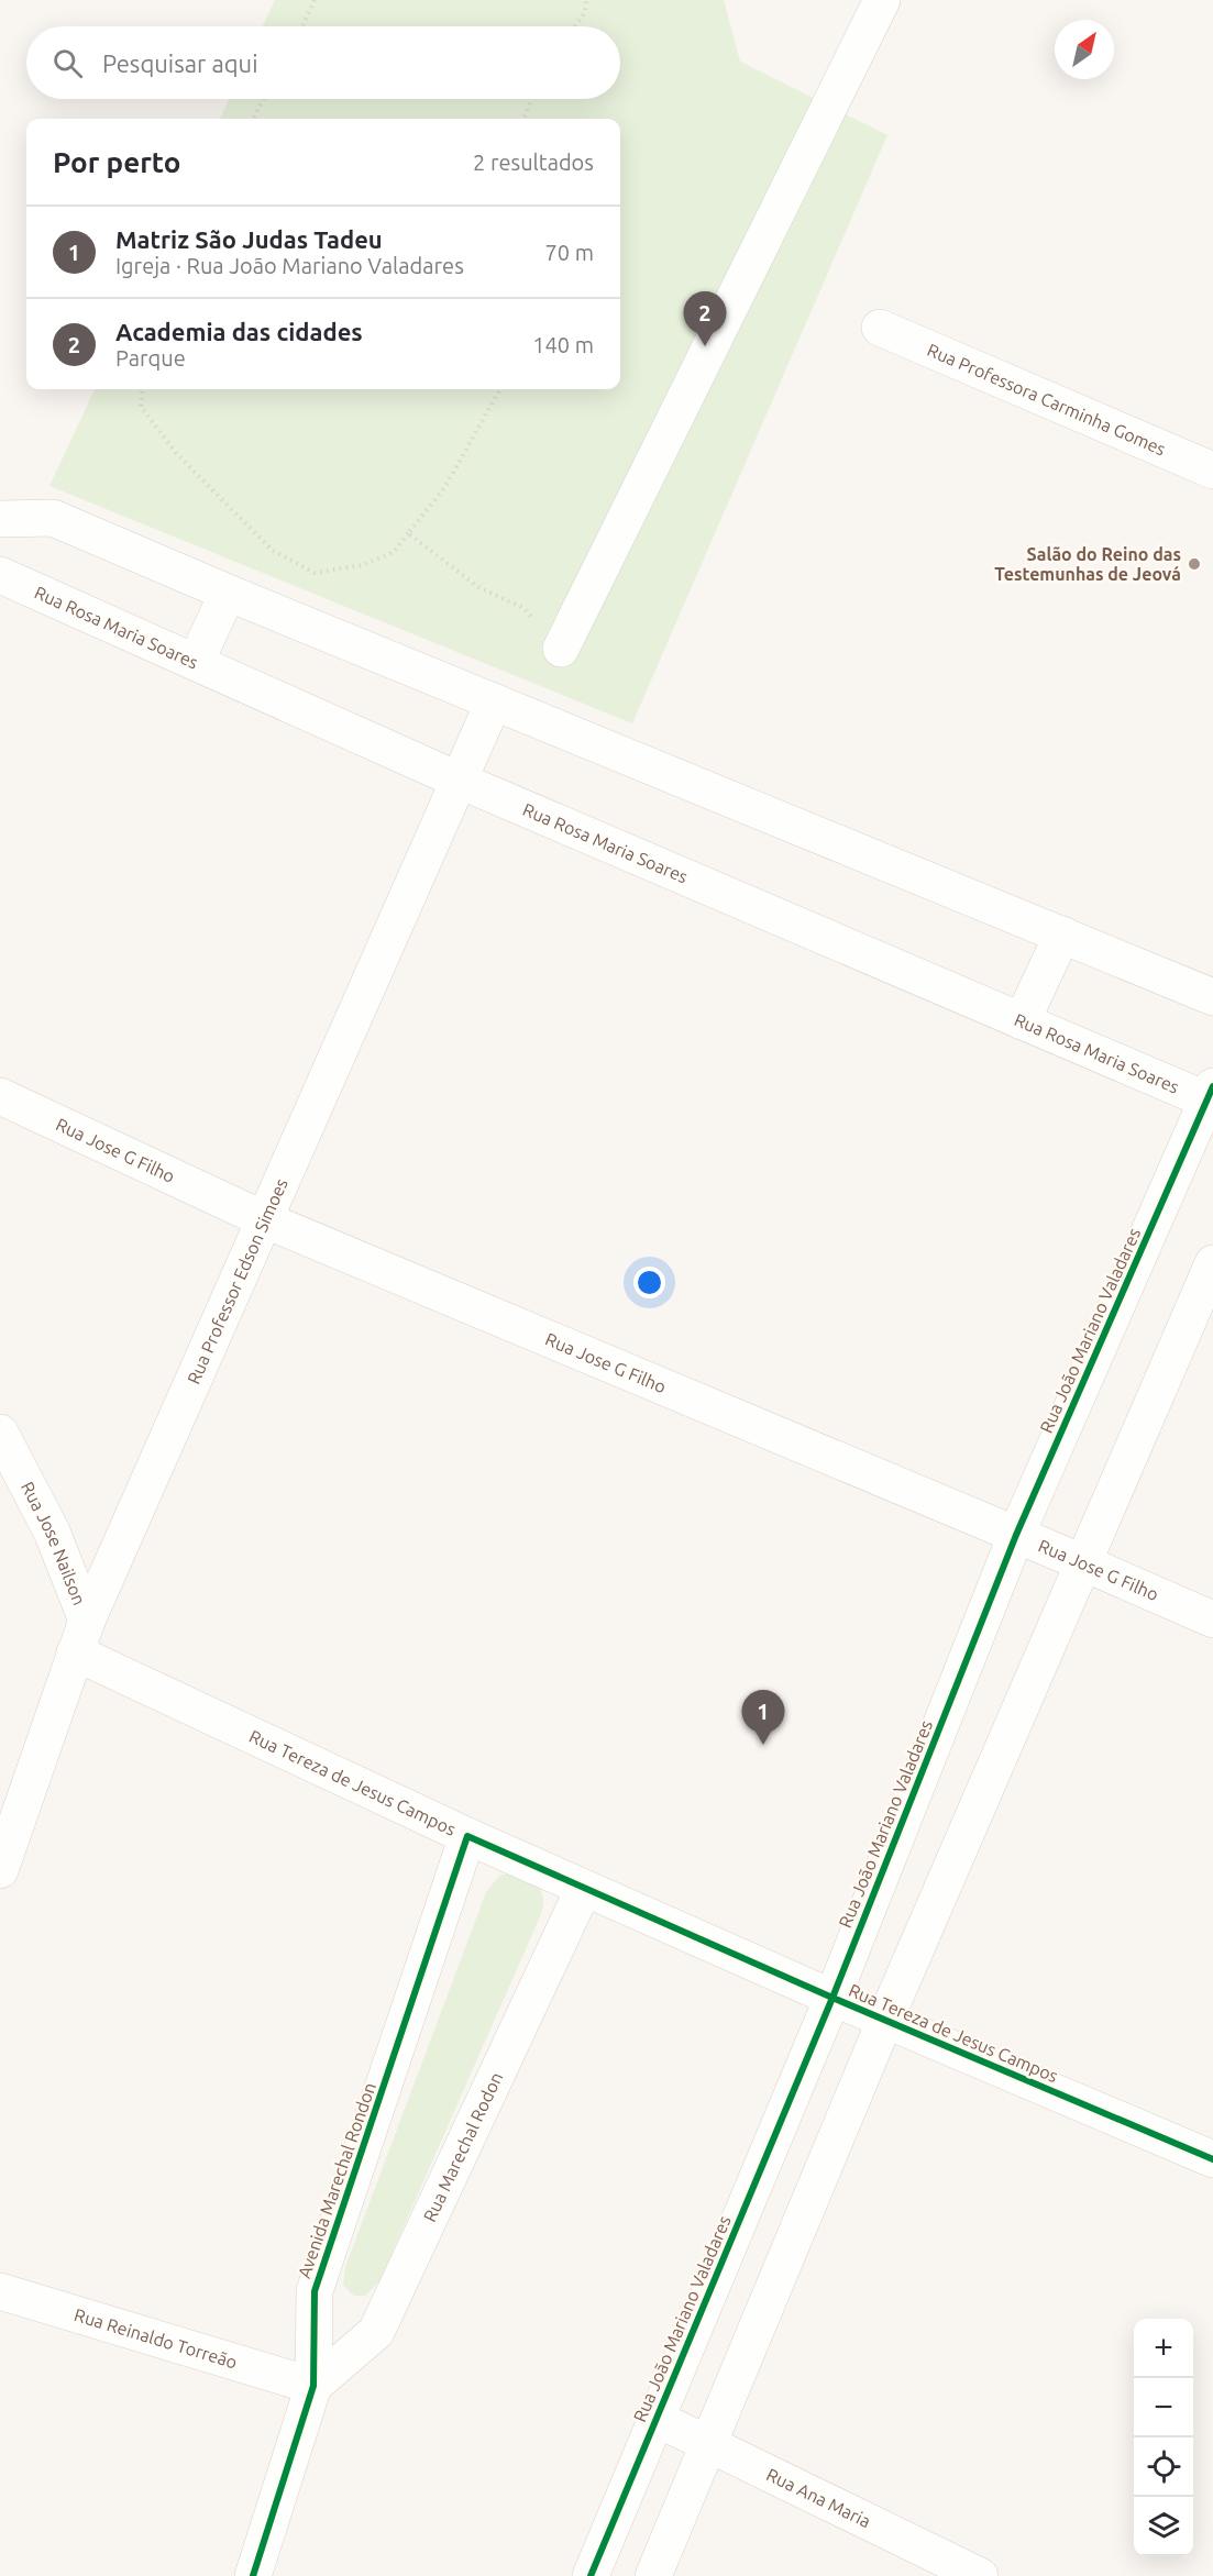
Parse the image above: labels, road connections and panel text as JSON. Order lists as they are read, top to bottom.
{
  "streets": {
    "street": [
      "Rua Professora Carminha Gomes",
      "Rua Rosa Maria Soares",
      "Rua Jose G Filho",
      "Rua Professor Edson Simoes",
      "Rua João Mariano Valadares",
      "Rua Jose Nailson",
      "Rua Tereza de Jesus Campos",
      "Rua Marechal Rodon",
      "Avenida Marechal Rondon",
      "Rua Reinaldo Torreão",
      "Rua Ana Maria"
    ]
  },
  "crossings": [
    ["Rua Rosa Maria Soares", "Rua Professor Edson Simoes"],
    ["Rua Rosa Maria Soares", "Rua João Mariano Valadares"],
    ["Rua Jose G Filho", "Rua Professor Edson Simoes"],
    ["Rua Jose G Filho", "Rua João Mariano Valadares"],
    ["Rua Professor Edson Simoes", "Rua Jose Nailson"],
    ["Rua Professor Edson Simoes", "Rua Tereza de Jesus Campos"],
    ["Rua João Mariano Valadares", "Rua Tereza de Jesus Campos"],
    ["Rua João Mariano Valadares", "Rua Ana Maria"],
    ["Rua Jose Nailson", "Rua Tereza de Jesus Campos"],
    ["Rua Tereza de Jesus Campos", "Rua Marechal Rodon"],
    ["Rua Tereza de Jesus Campos", "Avenida Marechal Rondon"],
    ["Rua Marechal Rodon", "Avenida Marechal Rondon"],
    ["Rua Marechal Rodon", "Rua Reinaldo Torreão"],
    ["Avenida Marechal Rondon", "Rua Reinaldo Torreão"]
  ],
  "places": ["Salão do Reino das Testemunhas de Jeová"],
  "north": "top right",
  "page": {
    "search": "Pesquisar aqui",
    "heading": ["Por perto", "2 resultados"],
    "list": [
      {
        "mark": "1",
        "name": "Matriz São Judas Tadeu",
        "note": "Igreja · Rua João Mariano Valadares",
        "value": "70 m"
      },
      {
        "mark": "2",
        "name": "Academia das cidades",
        "note": "Parque",
        "value": "140 m"
      }
    ],
    "pins": ["2", "1"],
    "map_buttons": ["+", "−"]
  }
}
